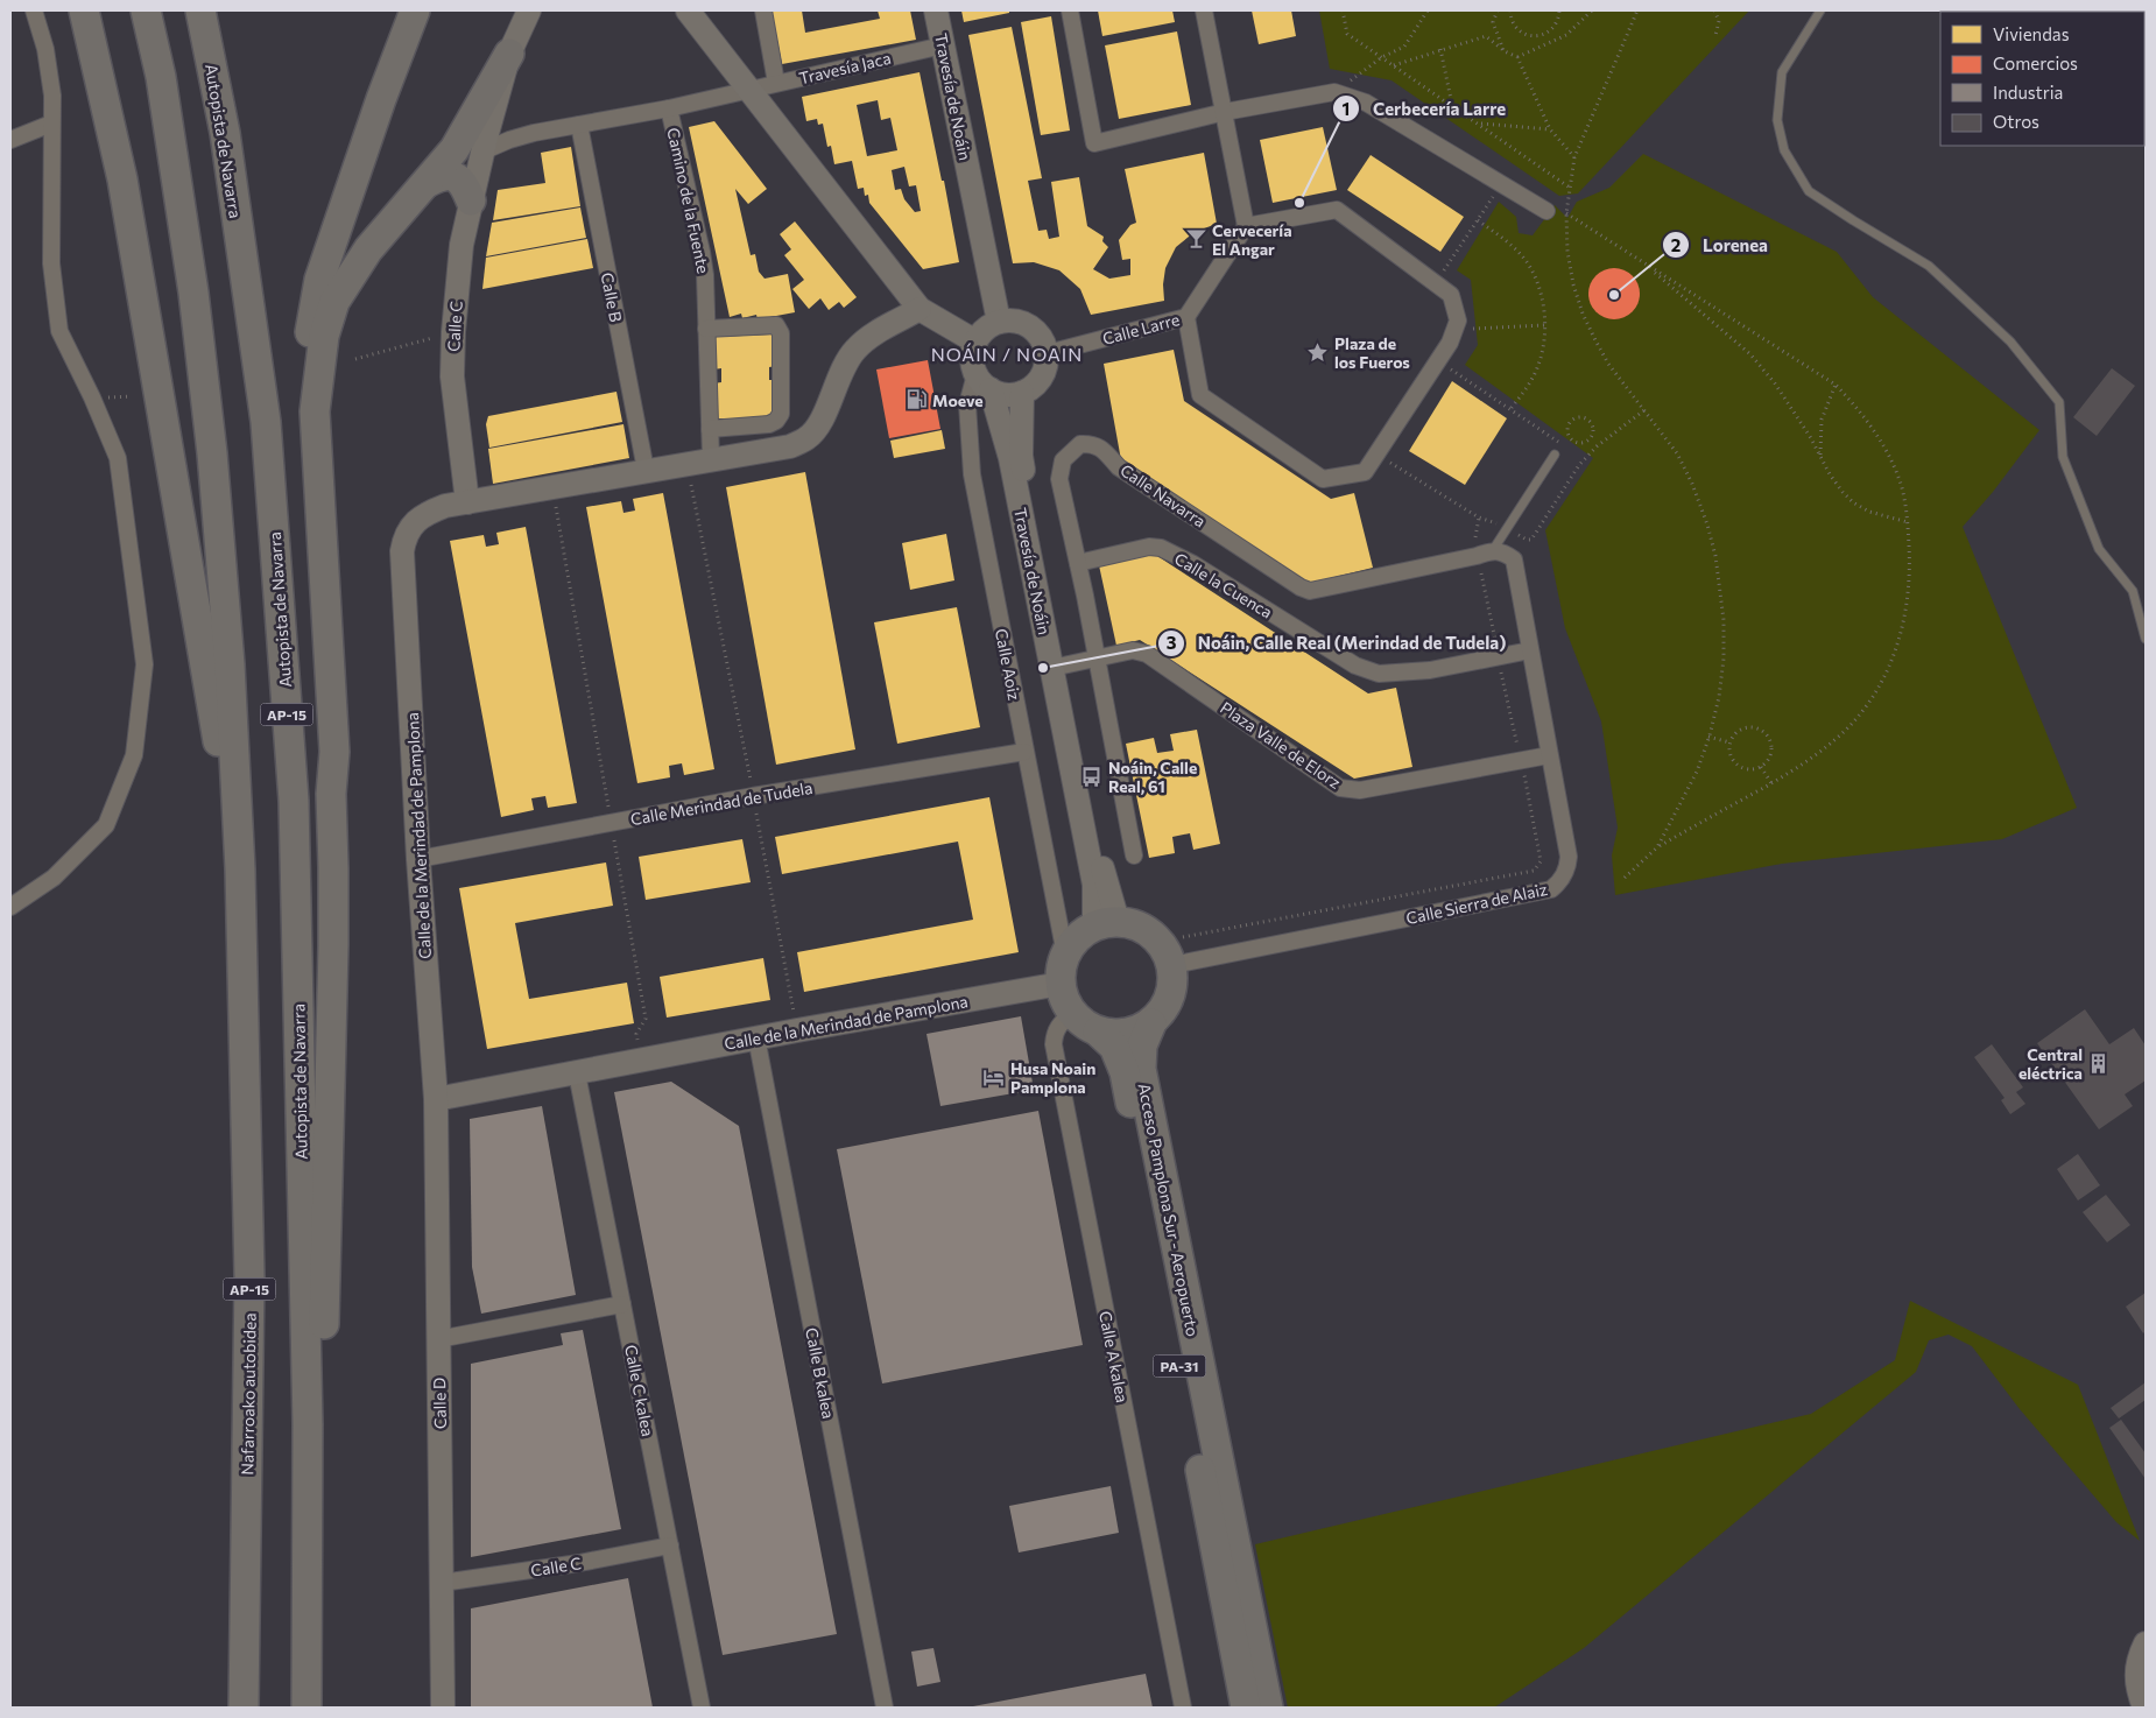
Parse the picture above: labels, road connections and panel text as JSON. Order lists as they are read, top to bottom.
{
  "streets": {
    "highway": [
      "Autopista de Navarra",
      "AP-15",
      "Acceso Pamplona Sur - Aeropuerto",
      "PA-31",
      "Nafarroako autobidea"
    ],
    "street": [
      "Travesía Jaca",
      "Travesía de Noáin",
      "Camino de la Fuente",
      "Calle B",
      "Calle C",
      "Calle Larre",
      "Calle Navarra",
      "Calle la Cuenca",
      "Calle Aoiz",
      "Plaza Valle de Elorz",
      "Calle Merindad de Tudela",
      "Calle de la Merindad de Pamplona",
      "Calle Sierra de Alaiz",
      "Calle A kalea",
      "Calle B kalea",
      "Calle C kalea",
      "Calle D"
    ]
  },
  "crossings": [
    ["Travesía Jaca", "Travesía de Noáin"],
    ["Travesía de Noáin", "Calle Larre"],
    ["Travesía de Noáin", "Calle Aoiz"],
    ["Travesía de Noáin", "Plaza Valle de Elorz"],
    ["Travesía de Noáin", "Calle de la Merindad de Pamplona"],
    ["Travesía de Noáin", "Calle Sierra de Alaiz"],
    ["Travesía de Noáin", "Acceso Pamplona Sur - Aeropuerto"],
    ["Travesía de Noáin", "Calle A kalea"],
    ["Autopista de Navarra", "AP-15"],
    ["Camino de la Fuente", "Calle de la Merindad de Pamplona"],
    ["Calle B", "Calle de la Merindad de Pamplona"],
    ["Calle C", "Calle de la Merindad de Pamplona"],
    ["Calle C", "Calle C kalea"],
    ["Calle C", "Calle D"],
    ["Calle Larre", "Calle Aoiz"],
    ["Calle Navarra", "Calle la Cuenca"],
    ["Calle Navarra", "Plaza Valle de Elorz"],
    ["Calle Navarra", "Calle Sierra de Alaiz"],
    ["Calle la Cuenca", "Calle Sierra de Alaiz"],
    ["Calle Aoiz", "Calle Merindad de Tudela"],
    ["Calle Aoiz", "Calle de la Merindad de Pamplona"],
    ["Calle Aoiz", "Calle Sierra de Alaiz"],
    ["Calle Aoiz", "Acceso Pamplona Sur - Aeropuerto"],
    ["Calle Aoiz", "Calle A kalea"],
    ["AP-15", "Nafarroako autobidea"],
    ["Plaza Valle de Elorz", "Calle Sierra de Alaiz"],
    ["Calle Merindad de Tudela", "Calle de la Merindad de Pamplona"],
    ["Calle de la Merindad de Pamplona", "Calle Sierra de Alaiz"],
    ["Calle de la Merindad de Pamplona", "Acceso Pamplona Sur - Aeropuerto"],
    ["Calle de la Merindad de Pamplona", "Calle A kalea"],
    ["Calle de la Merindad de Pamplona", "Calle B kalea"],
    ["Calle de la Merindad de Pamplona", "Calle C kalea"],
    ["Calle de la Merindad de Pamplona", "Calle D"],
    ["Calle Sierra de Alaiz", "Acceso Pamplona Sur - Aeropuerto"],
    ["Calle Sierra de Alaiz", "Calle A kalea"],
    ["Acceso Pamplona Sur - Aeropuerto", "Calle A kalea"]
  ],
  "districts": ["NOÁIN / NOAIN"],
  "places": {
    "other": ["Cerbecería Larre", "Lorenea", "Noáin, Calle Real (Merindad de Tudela)"],
    "bar": ["Cervecería El Angar"],
    "place": ["Plaza de los Fueros"],
    "fuel station": ["Moeve"],
    "bus stop": ["Noáin, Calle Real, 61"],
    "building": ["Central eléctrica"],
    "hotel": ["Husa Noain Pamplona"]
  },
  "legend": [
    "Viviendas",
    "Comercios",
    "Industria",
    "Otros"
  ]
}
